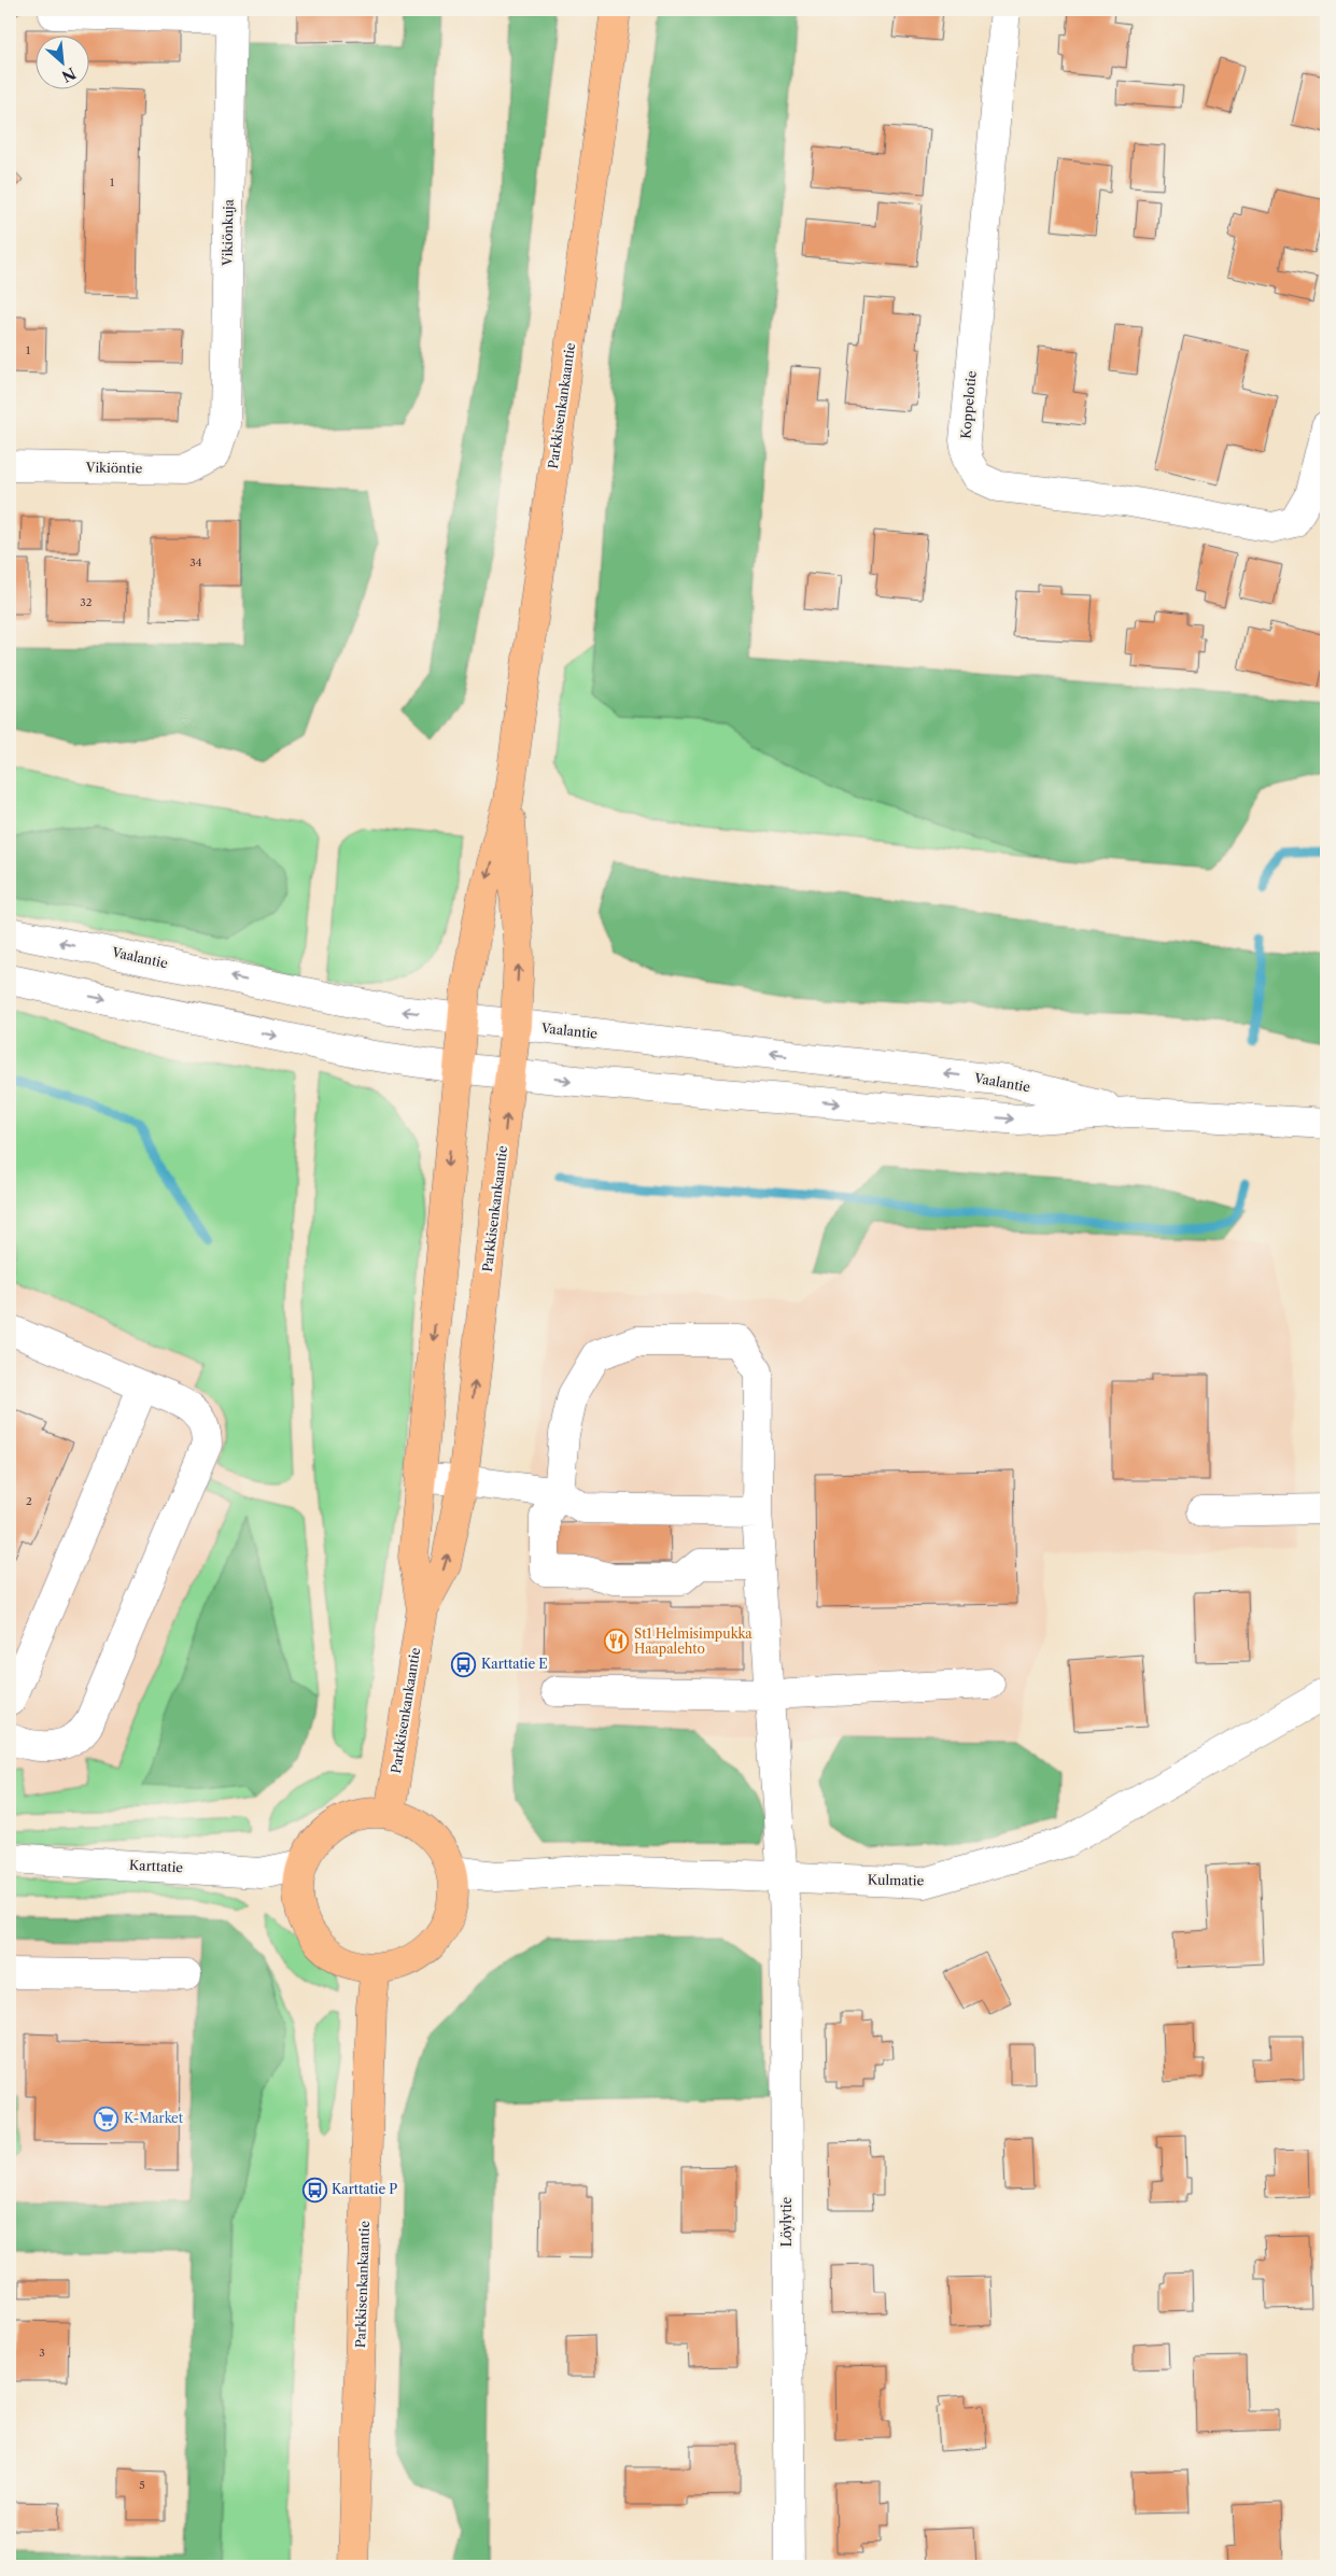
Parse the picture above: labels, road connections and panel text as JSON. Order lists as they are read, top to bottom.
{
  "streets": {
    "main road": ["Parkkisenkankaantie"],
    "street": [
      "Vikiönkuja",
      "Koppelotie",
      "Vikiöntie",
      "Vaalantie",
      "Karttatie",
      "Kulmatie",
      "Löylytie"
    ]
  },
  "crossings": [
    ["Vikiönkuja", "Vikiöntie"],
    ["Parkkisenkankaantie", "Vaalantie"],
    ["Parkkisenkankaantie", "Karttatie"],
    ["Parkkisenkankaantie", "Kulmatie"],
    ["Karttatie", "Kulmatie"],
    ["Kulmatie", "Löylytie"]
  ],
  "places": {
    "restaurant": ["St1 Helmisimpukka Haapalehto"],
    "bus stop": ["Karttatie E", "Karttatie P"],
    "supermarket": ["K-Market"]
  },
  "house_numbers": [
    "1",
    "1",
    "34",
    "32",
    "2",
    "3",
    "5"
  ],
  "north": "bottom right"
}
